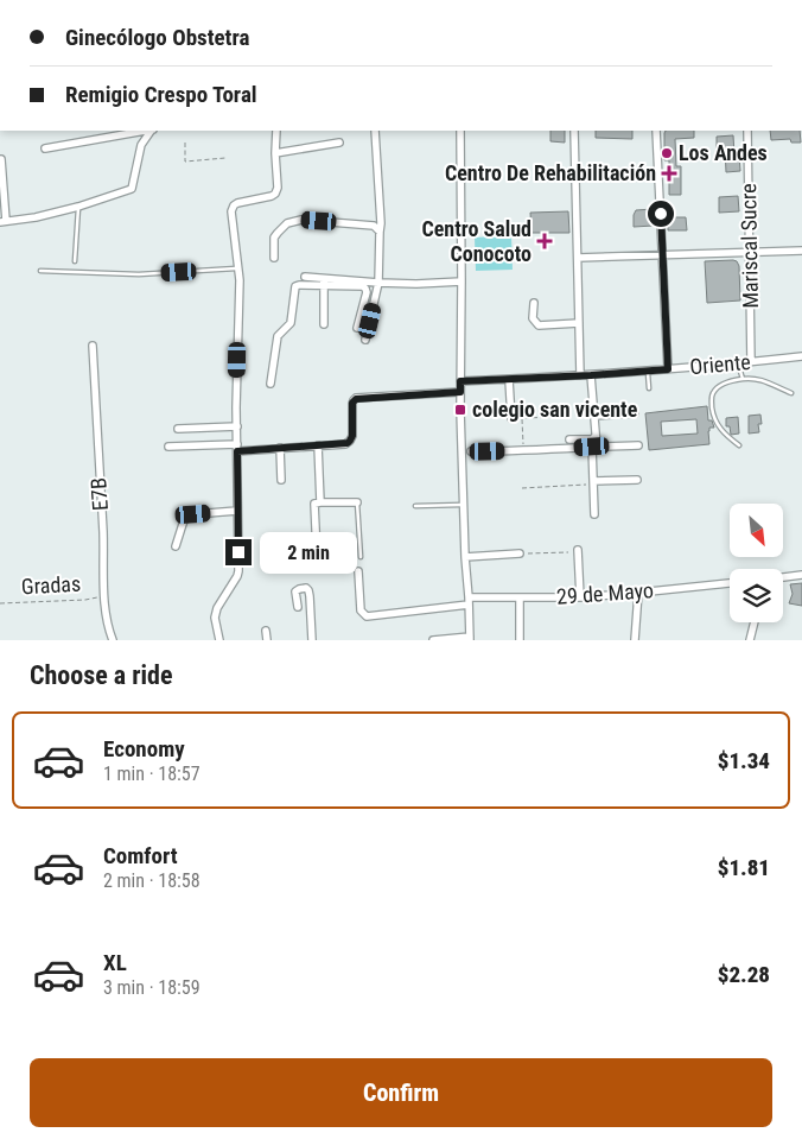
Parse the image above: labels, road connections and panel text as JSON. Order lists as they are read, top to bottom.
{
  "streets": {
    "street": [
      "Mariscal Sucre",
      "Oriente",
      "E7B",
      "29 de Mayo"
    ],
    "path": ["Gradas"]
  },
  "crossings": [
    ["Mariscal Sucre", "Oriente"],
    ["E7B", "Gradas"]
  ],
  "places": {
    "other": ["Los Andes"],
    "health": ["Centro De Rehabilitación", "Centro Salud Conocoto"],
    "transit": ["colegio san vicente"]
  },
  "north": "bottom right",
  "page": {
    "banner": ["Ginecólogo Obstetra", "Remigio Crespo Toral"],
    "bubble": "2 min",
    "heading": "Choose a ride",
    "list": [
      {
        "name": "Economy",
        "note": "1 min · 18:57",
        "value": "$1.34"
      },
      {
        "name": "Comfort",
        "note": "2 min · 18:58",
        "value": "$1.81"
      },
      {
        "name": "XL",
        "note": "3 min · 18:59",
        "value": "$2.28"
      }
    ],
    "buttons": "Confirm"
  }
}
